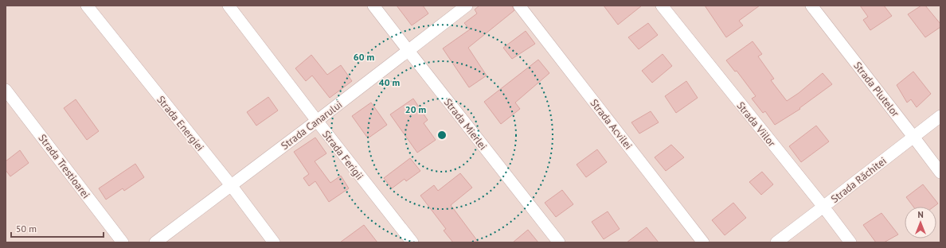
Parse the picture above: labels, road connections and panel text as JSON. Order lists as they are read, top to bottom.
{
  "streets": {
    "street": [
      "Strada Plutelor",
      "Strada Energiei",
      "Strada Mierlei",
      "Strada Acvilei",
      "Strada Viilor",
      "Strada Canarului",
      "Strada Ferigii",
      "Strada Trestioarei",
      "Strada Răchitei"
    ]
  },
  "crossings": [
    ["Strada Plutelor", "Strada Răchitei"],
    ["Strada Energiei", "Strada Canarului"],
    ["Strada Mierlei", "Strada Canarului"],
    ["Strada Viilor", "Strada Răchitei"],
    ["Strada Canarului", "Strada Ferigii"]
  ],
  "scale_bar": "50 m",
  "north": "top",
  "rings": ["60 m", "40 m", "20 m"]
}
